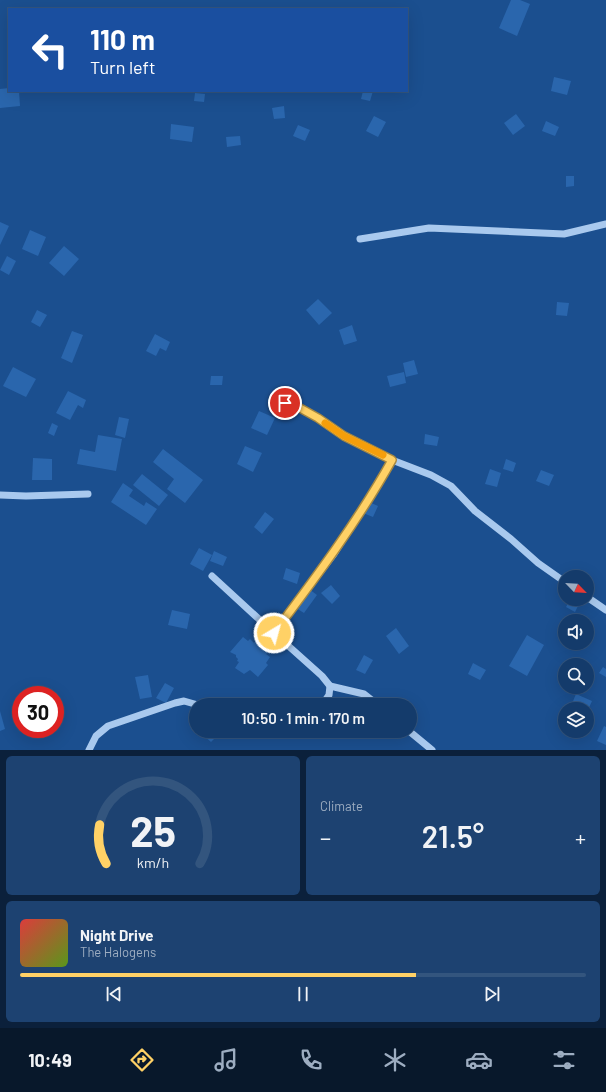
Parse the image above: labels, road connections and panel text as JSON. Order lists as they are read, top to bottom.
{
  "north": "bottom right",
  "page": {
    "turn": ["110 m", "Turn left"],
    "limit": "30",
    "trip": "10:50 · 1 min · 170 m",
    "tile": "Climate",
    "heat": ["−", "21.5°", "+"],
    "song": ["Night Drive", "The Halogens"],
    "tabs": "10:49",
    "gauge": ["25", "km/h"]
  }
}
